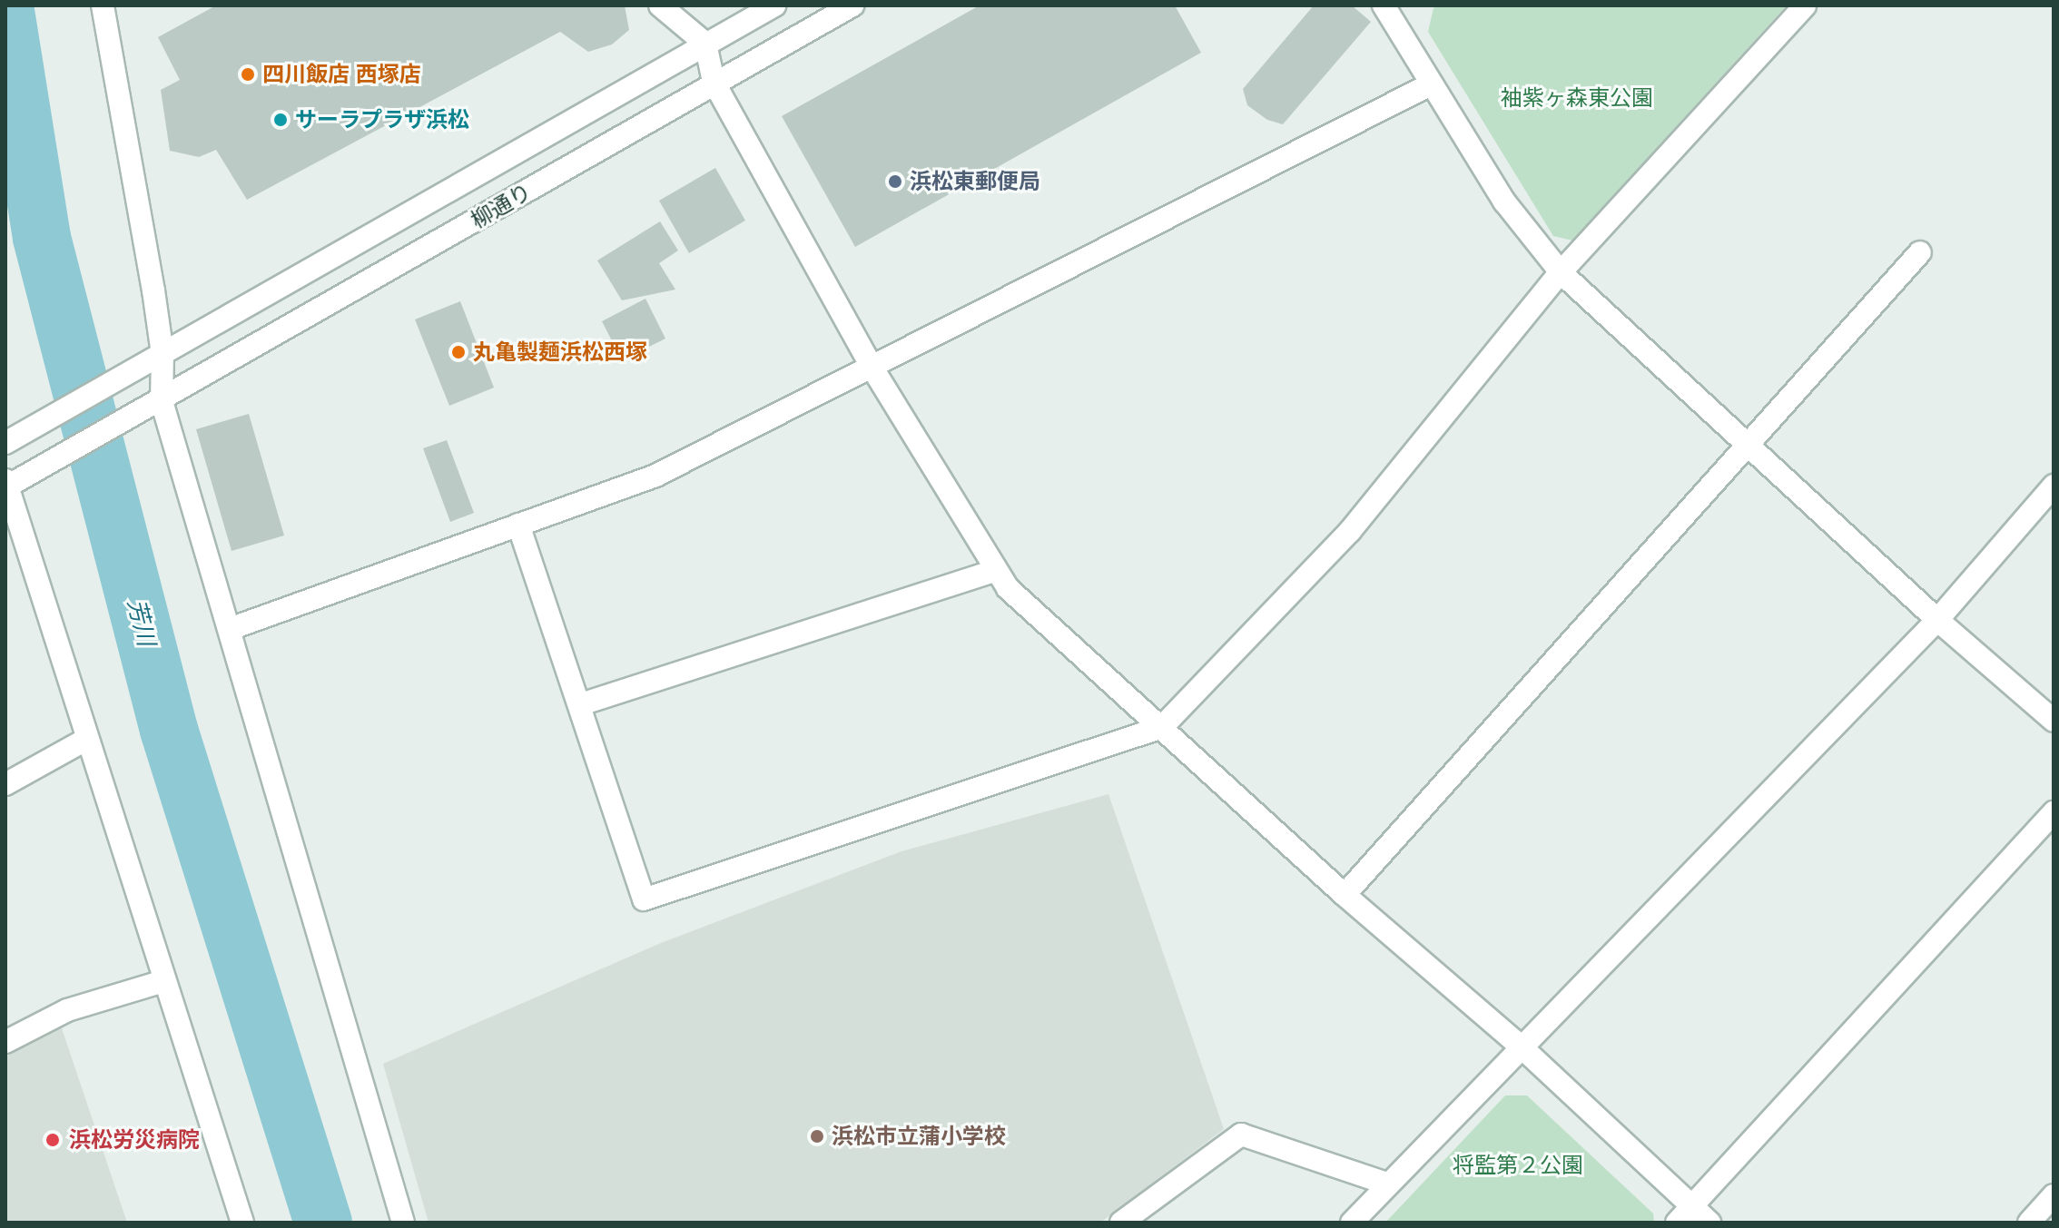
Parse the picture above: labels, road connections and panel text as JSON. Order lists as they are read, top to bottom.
{
  "streets": {
    "street": ["柳通り"]
  },
  "water": ["芳川"],
  "parks": ["袖紫ヶ森東公園", "将監第２公園"],
  "places": [
    "四川飯店 西塚店",
    "サーラプラザ浜松",
    "浜松東郵便局",
    "丸亀製麺浜松西塚",
    "浜松市立蒲小学校",
    "浜松労災病院"
  ]
}
